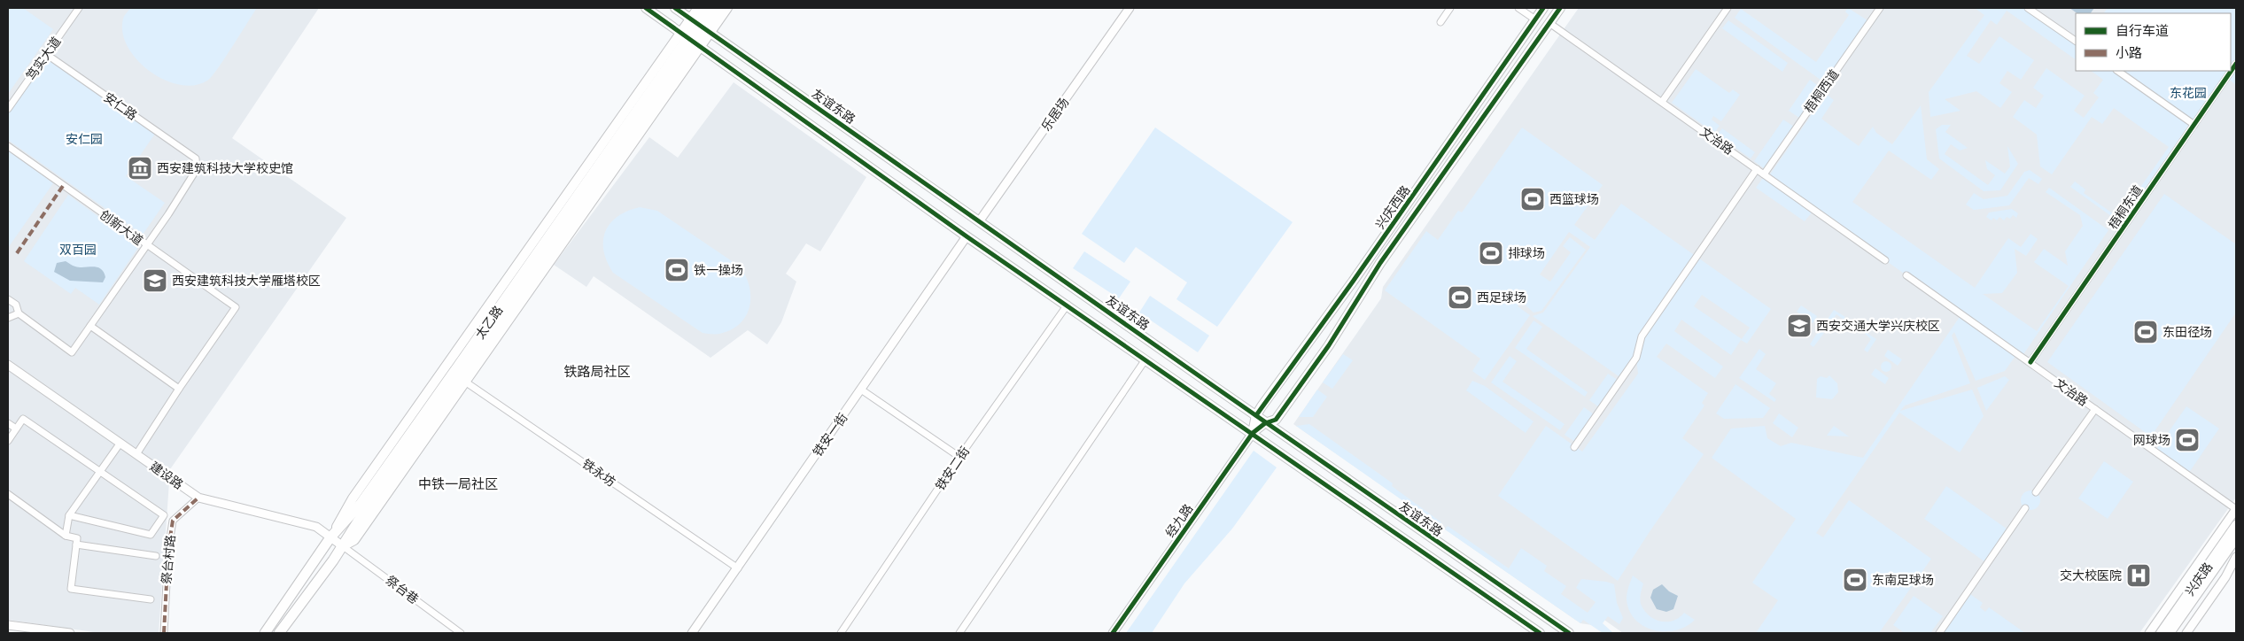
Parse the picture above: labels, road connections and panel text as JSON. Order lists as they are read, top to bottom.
{
  "streets": {
    "main road": [
      "友谊东路",
      "兴庆西路",
      "太乙路",
      "兴庆路"
    ],
    "street": [
      "笃实大道",
      "梧桐西道",
      "安仁路",
      "乐居场",
      "文治路",
      "梧桐东道",
      "创新大道",
      "铁安一街",
      "铁安二街",
      "铁永坊",
      "建设路",
      "经九路",
      "祭台村路",
      "祭台巷"
    ]
  },
  "crossings": [
    ["笃实大道", "安仁路"],
    ["梧桐西道", "文治路"],
    ["安仁路", "创新大道"],
    ["友谊东路", "乐居场"],
    ["友谊东路", "兴庆西路"],
    ["友谊东路", "太乙路"],
    ["友谊东路", "经九路"],
    ["文治路", "兴庆西路"],
    ["文治路", "梧桐东道"],
    ["兴庆西路", "经九路"],
    ["太乙路", "铁永坊"],
    ["太乙路", "建设路"],
    ["太乙路", "祭台巷"],
    ["铁安一街", "铁永坊"],
    ["建设路", "祭台村路"],
    ["建设路", "祭台巷"]
  ],
  "districts": ["铁路局社区", "中铁一局社区"],
  "parks": ["东花园", "安仁园", "双百园"],
  "places": {
    "museum": ["西安建筑科技大学校史馆"],
    "sports": [
      "西篮球场",
      "排球场",
      "铁一操场",
      "西足球场",
      "东田径场",
      "网球场",
      "东南足球场"
    ],
    "school or university": ["西安建筑科技大学雁塔校区", "西安交通大学兴庆校区"],
    "hospital": ["交大校医院"]
  },
  "legend": ["自行车道", "小路"]
}
